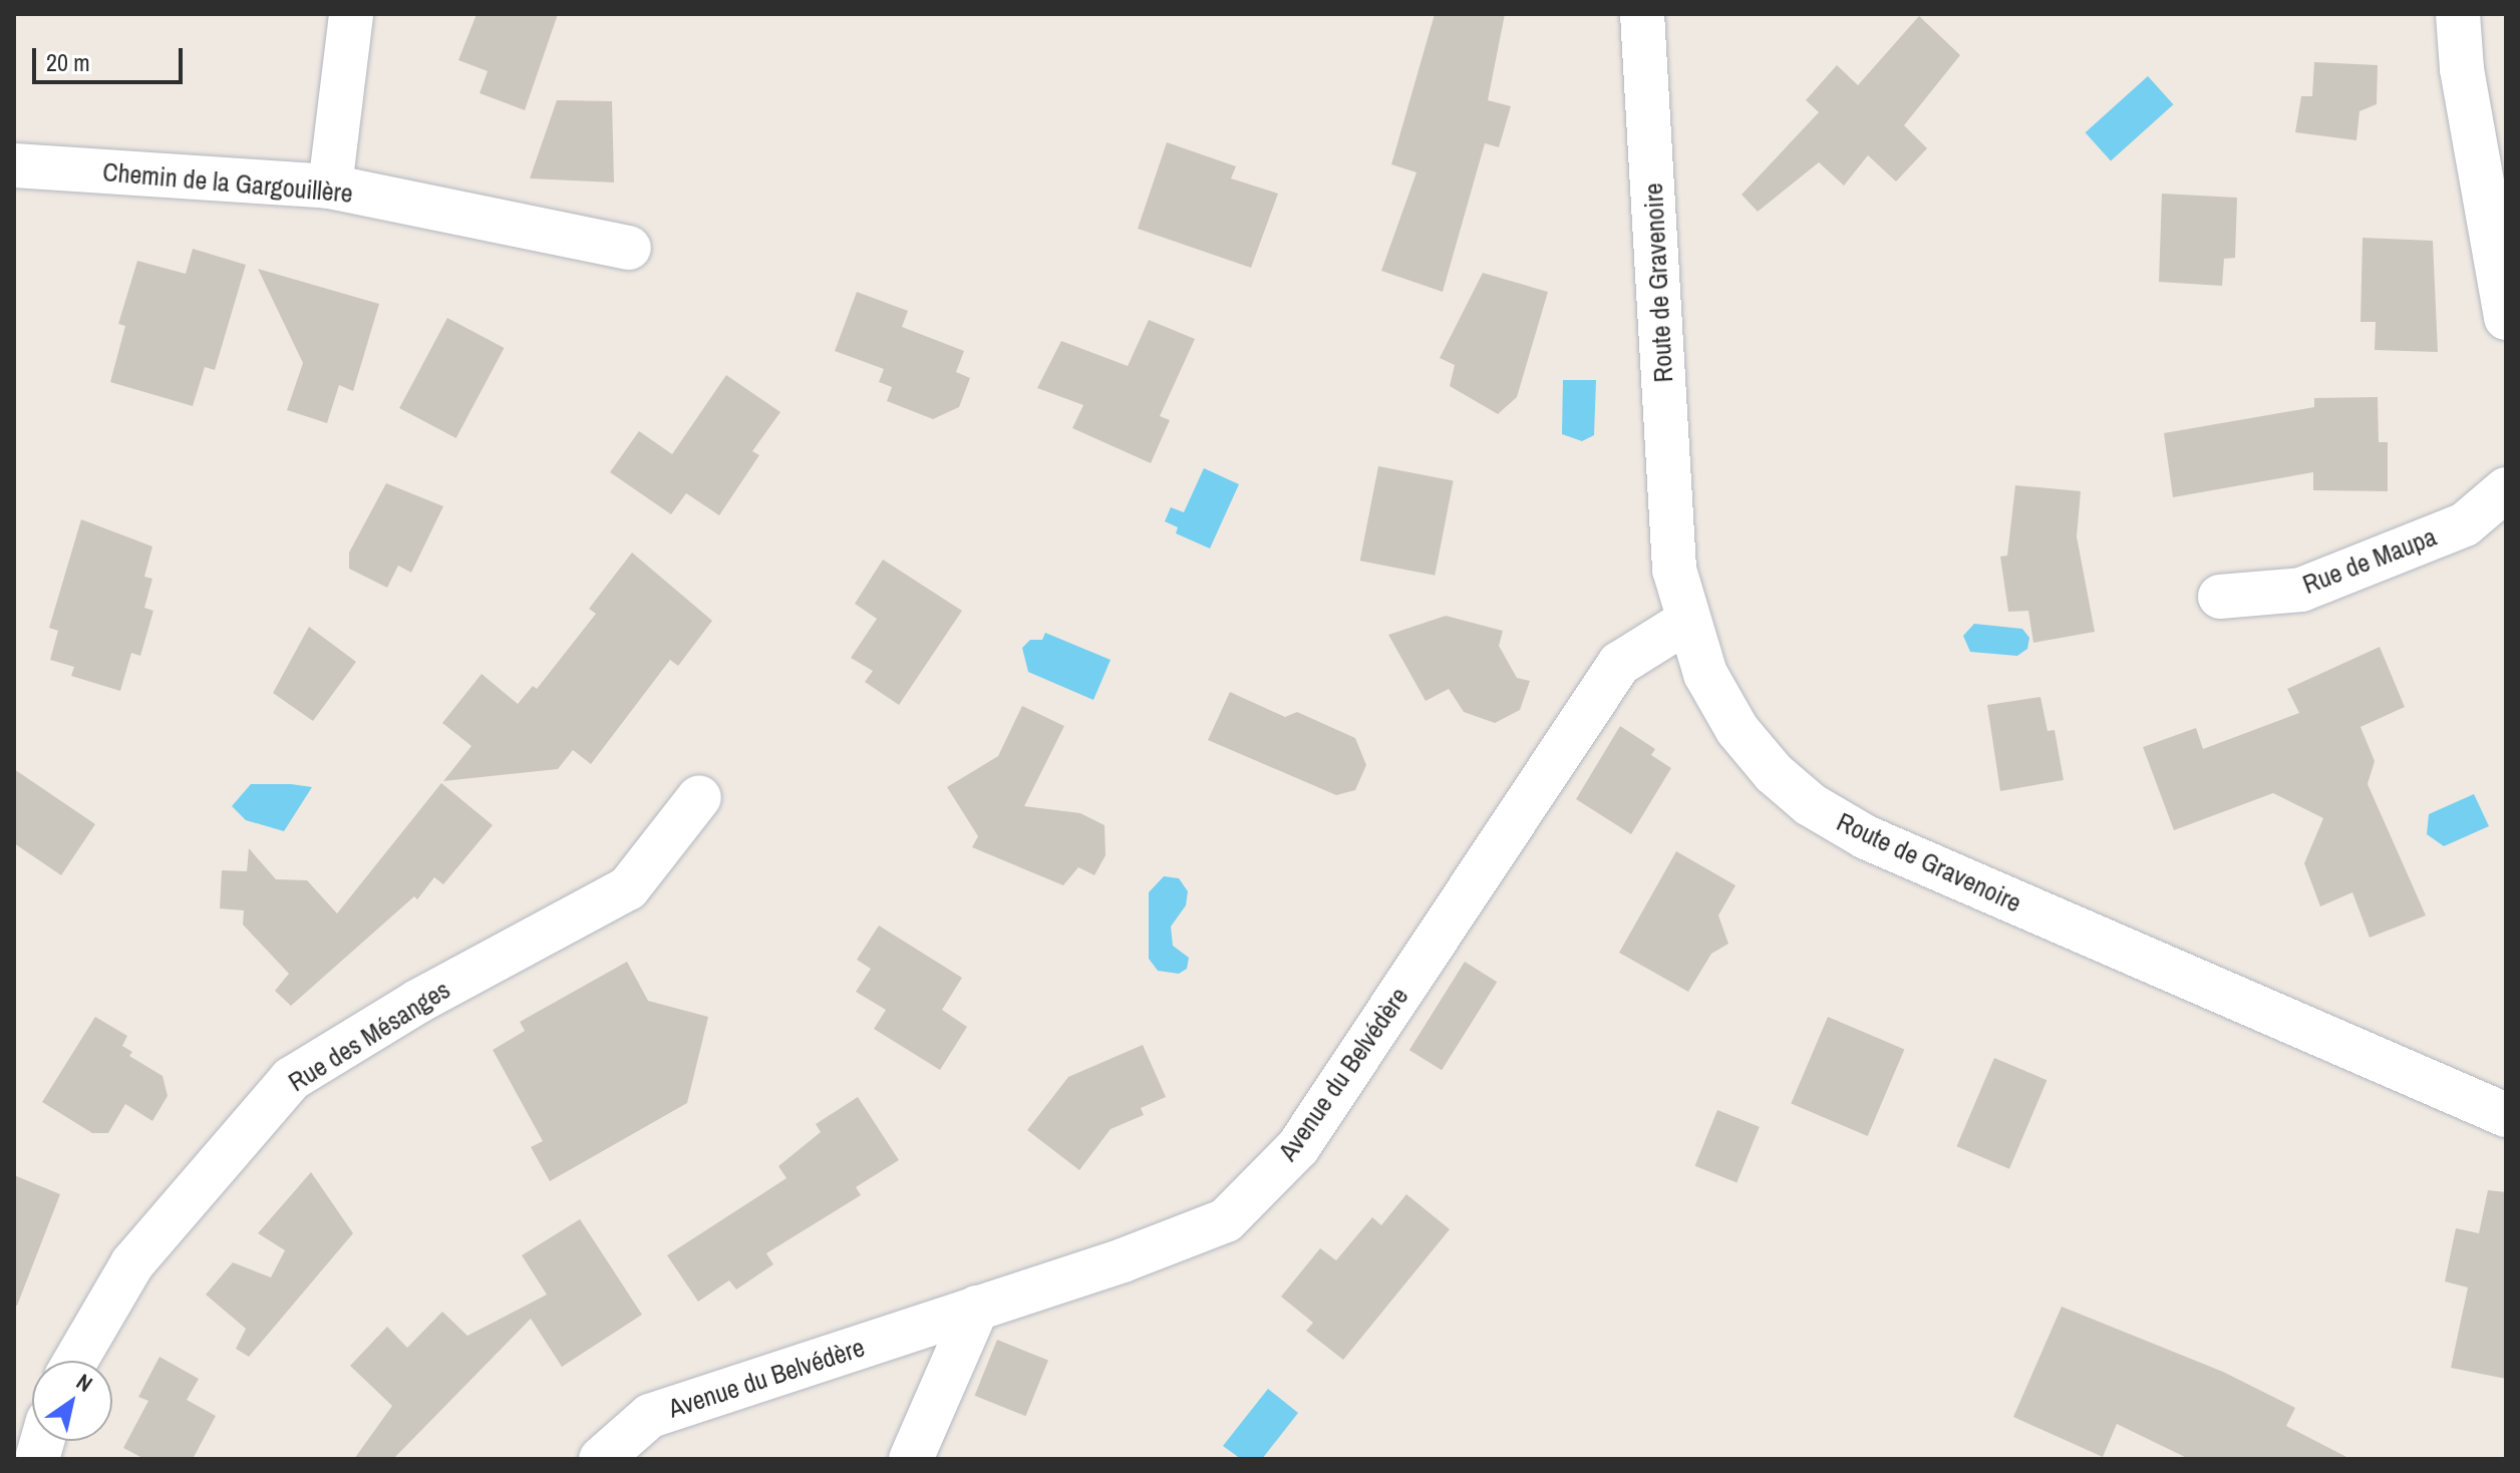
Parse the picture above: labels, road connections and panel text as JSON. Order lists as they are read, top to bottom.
{
  "streets": {
    "street": [
      "Chemin de la Gargouillère",
      "Route de Gravenoire",
      "Rue de Maupa",
      "Rue des Mésanges",
      "Avenue du Belvédère"
    ]
  },
  "crossings": [
    ["Route de Gravenoire", "Avenue du Belvédère"]
  ],
  "scale_bar": "20 m",
  "north": "top right"
}
